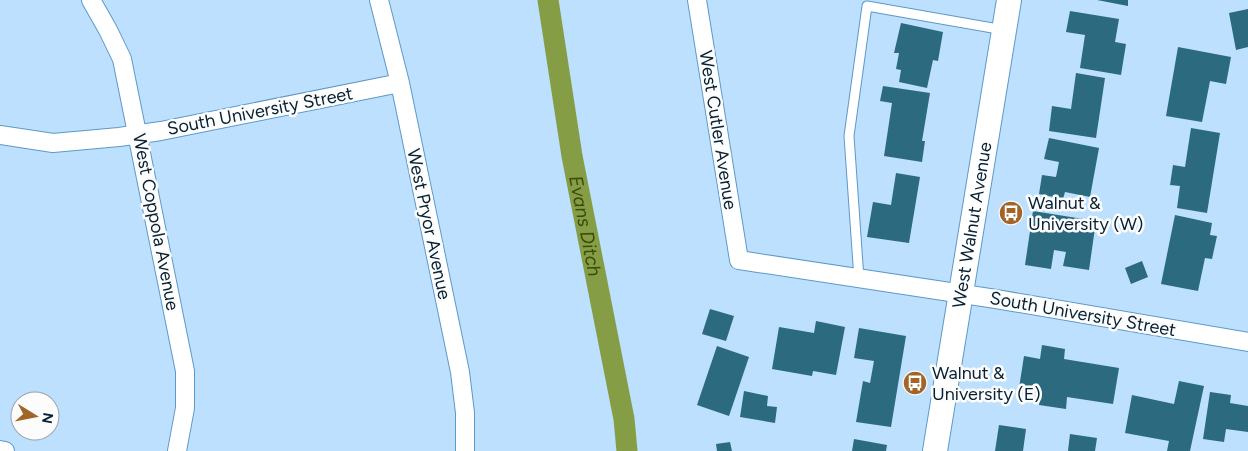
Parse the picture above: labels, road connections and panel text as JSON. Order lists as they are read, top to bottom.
{
  "streets": {
    "main road": ["West Walnut Avenue"],
    "street": [
      "South University Street",
      "West Cutler Avenue",
      "West Coppola Avenue",
      "West Pryor Avenue"
    ]
  },
  "crossings": [
    ["South University Street", "West Cutler Avenue"],
    ["South University Street", "West Coppola Avenue"],
    ["South University Street", "West Pryor Avenue"],
    ["South University Street", "West Walnut Avenue"]
  ],
  "water": ["Evans Ditch"],
  "places": {
    "bus stop": ["Walnut & University (W)", "Walnut & University (E)"]
  },
  "north": "right"
}
